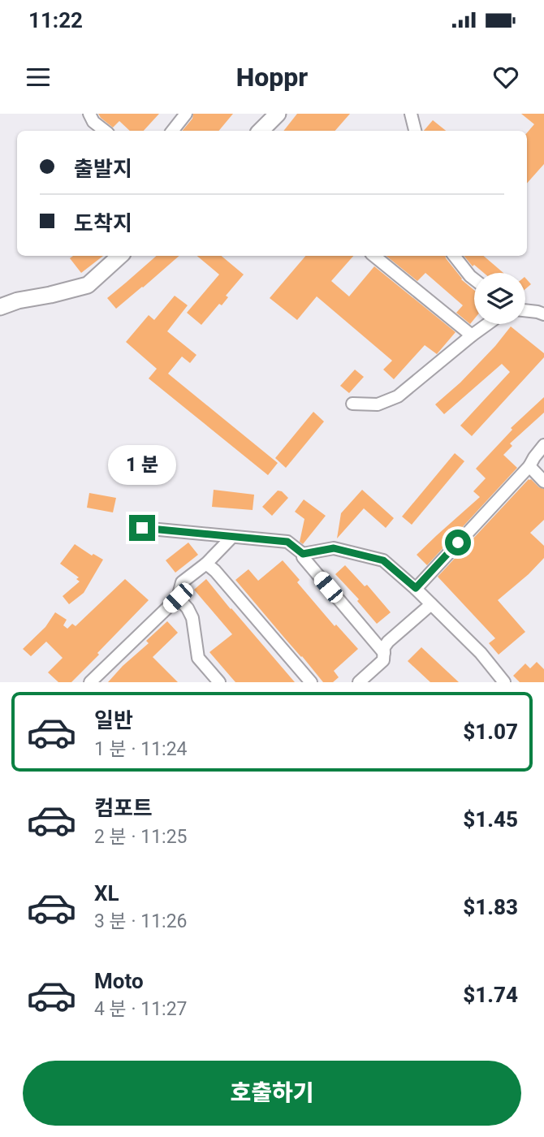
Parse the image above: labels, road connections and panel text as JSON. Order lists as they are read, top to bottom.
{
  "page": {
    "status": "11:22",
    "header": "Hoppr",
    "banner": ["출발지", "도착지"],
    "bubble": "1 분",
    "list": [
      {
        "name": "일반",
        "note": "1 분 · 11:24",
        "value": "$1.07"
      },
      {
        "name": "컴포트",
        "note": "2 분 · 11:25",
        "value": "$1.45"
      },
      {
        "name": "XL",
        "note": "3 분 · 11:26",
        "value": "$1.83"
      },
      {
        "name": "Moto",
        "note": "4 분 · 11:27",
        "value": "$1.74"
      }
    ],
    "buttons": "호출하기"
  }
}
